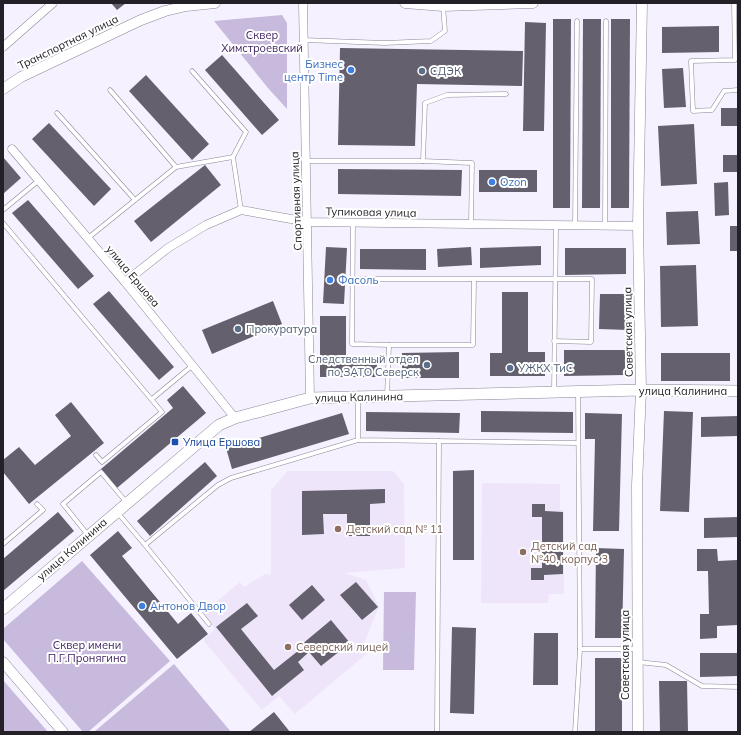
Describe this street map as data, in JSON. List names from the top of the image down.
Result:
{
  "streets": {
    "main road": ["улица Калинина"],
    "street": [
      "Транспортная улица",
      "Спортивная улица",
      "Тупиковая улица",
      "улица Ершова",
      "Советская улица"
    ]
  },
  "crossings": [
    ["Спортивная улица", "Тупиковая улица"],
    ["Спортивная улица", "улица Калинина"],
    ["Тупиковая улица", "Советская улица"],
    ["улица Ершова", "улица Калинина"],
    ["Советская улица", "улица Калинина"]
  ],
  "parks": ["Сквер Химстроевский", "Сквер имени П.Г.Пронягина"],
  "places": {
    "other": [
      "Бизнес центр Time",
      "СДЭК",
      "Ozon",
      "Фасоль",
      "Прокуратура",
      "Следственный отдел по ЗАТО Северск",
      "УЖКХ ТиС",
      "Детский сад № 11",
      "Детский сад №40, корпус 3",
      "Антонов Двор",
      "Северский лицей"
    ],
    "transit": ["Улица Ершова"]
  }
}
